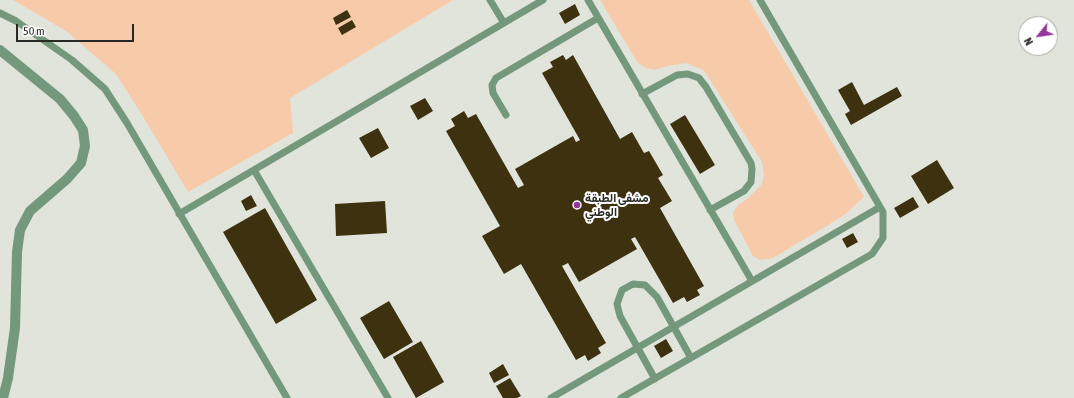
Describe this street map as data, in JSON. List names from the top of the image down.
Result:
{
  "places": ["مشفى الطبقة الوطني"],
  "scale_bar": "50 m",
  "north": "bottom left"
}
